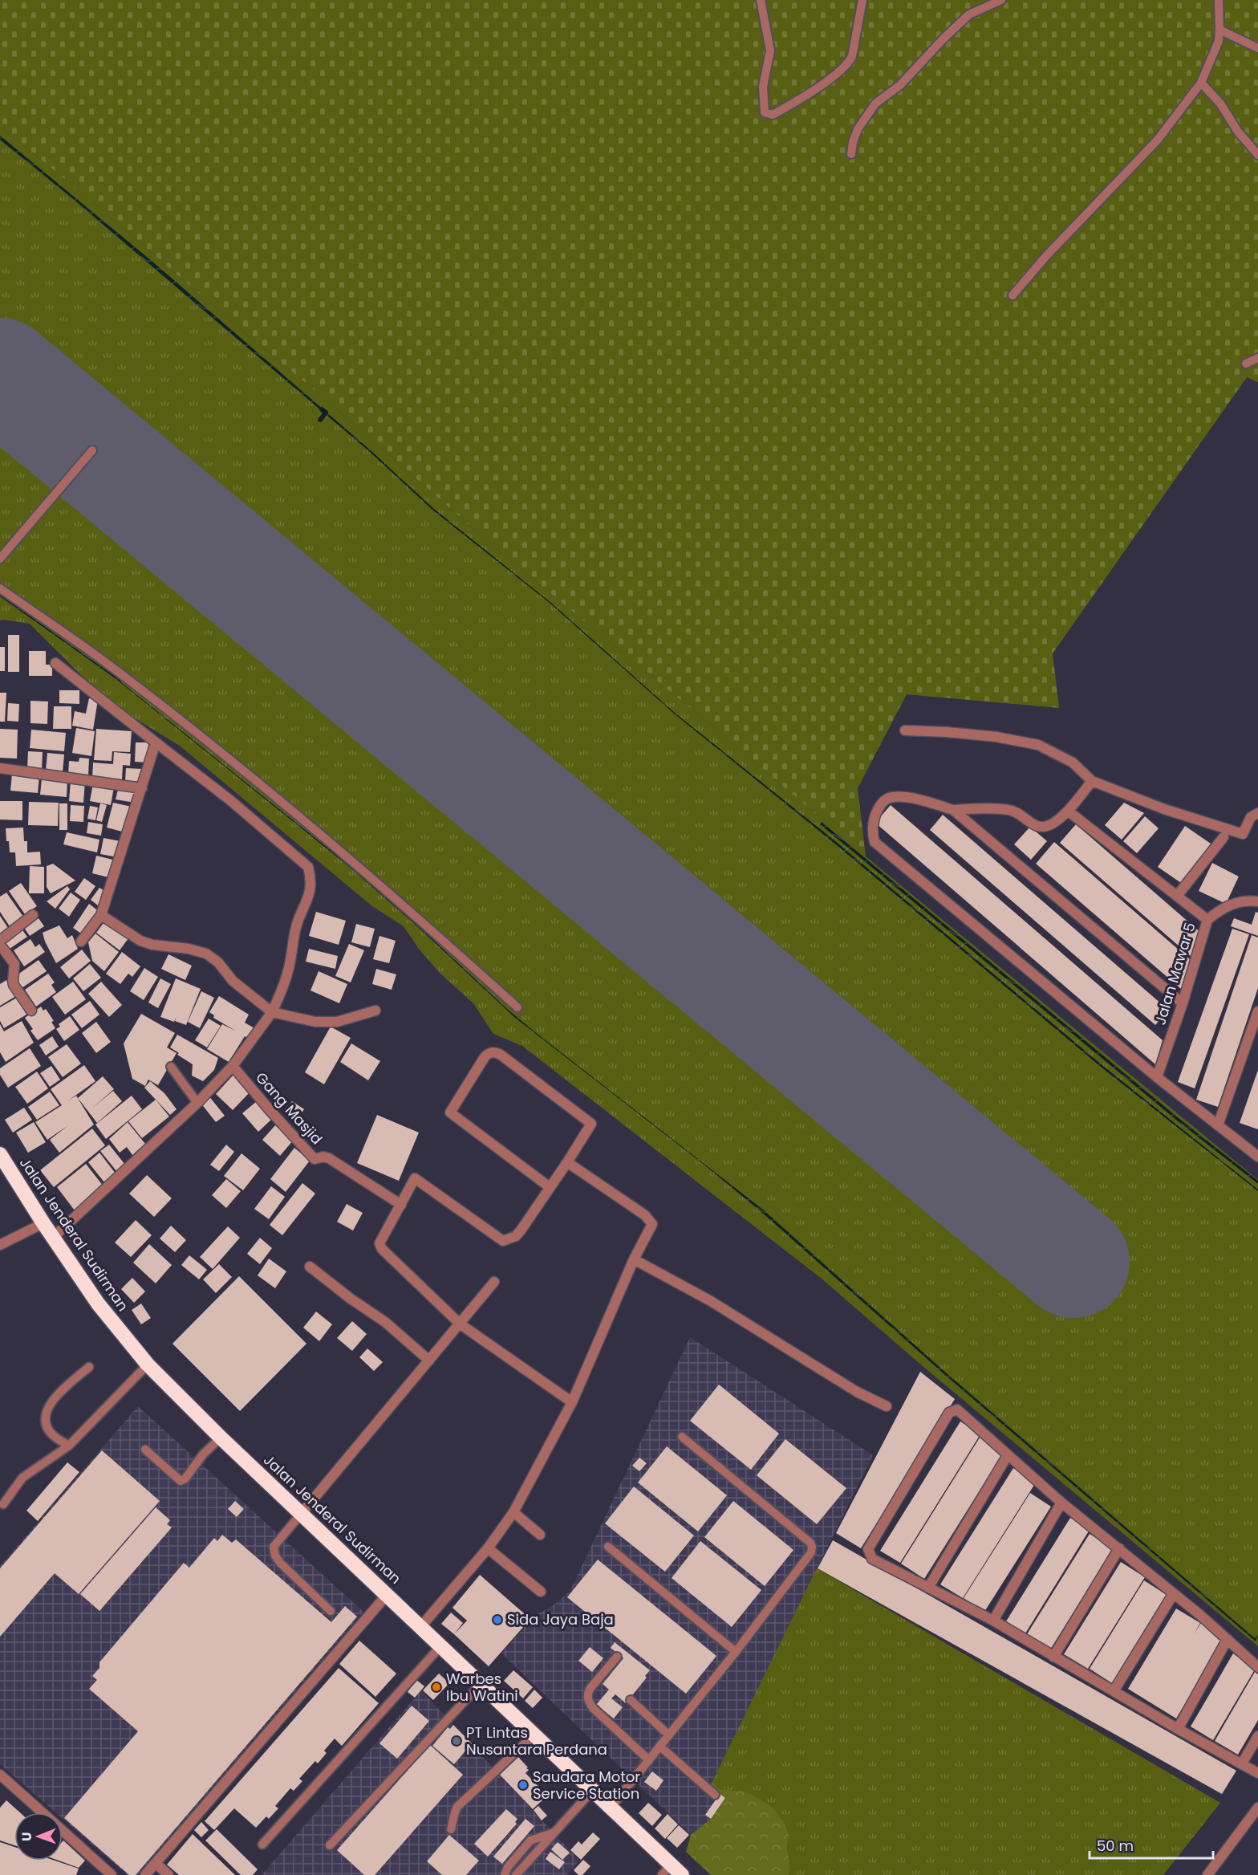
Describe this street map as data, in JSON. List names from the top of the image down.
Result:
{
  "streets": {
    "highway": ["Jalan Jenderal Sudirman"],
    "street": ["Jalan Mawar 5", "Gang Masjid"]
  },
  "places": [
    "Sida Jaya Baja",
    "Warbes Ibu Watini",
    "PT Lintas Nusantara Perdana",
    "Saudara Motor Service Station"
  ],
  "scale_bar": "50 m",
  "north": "left"
}
